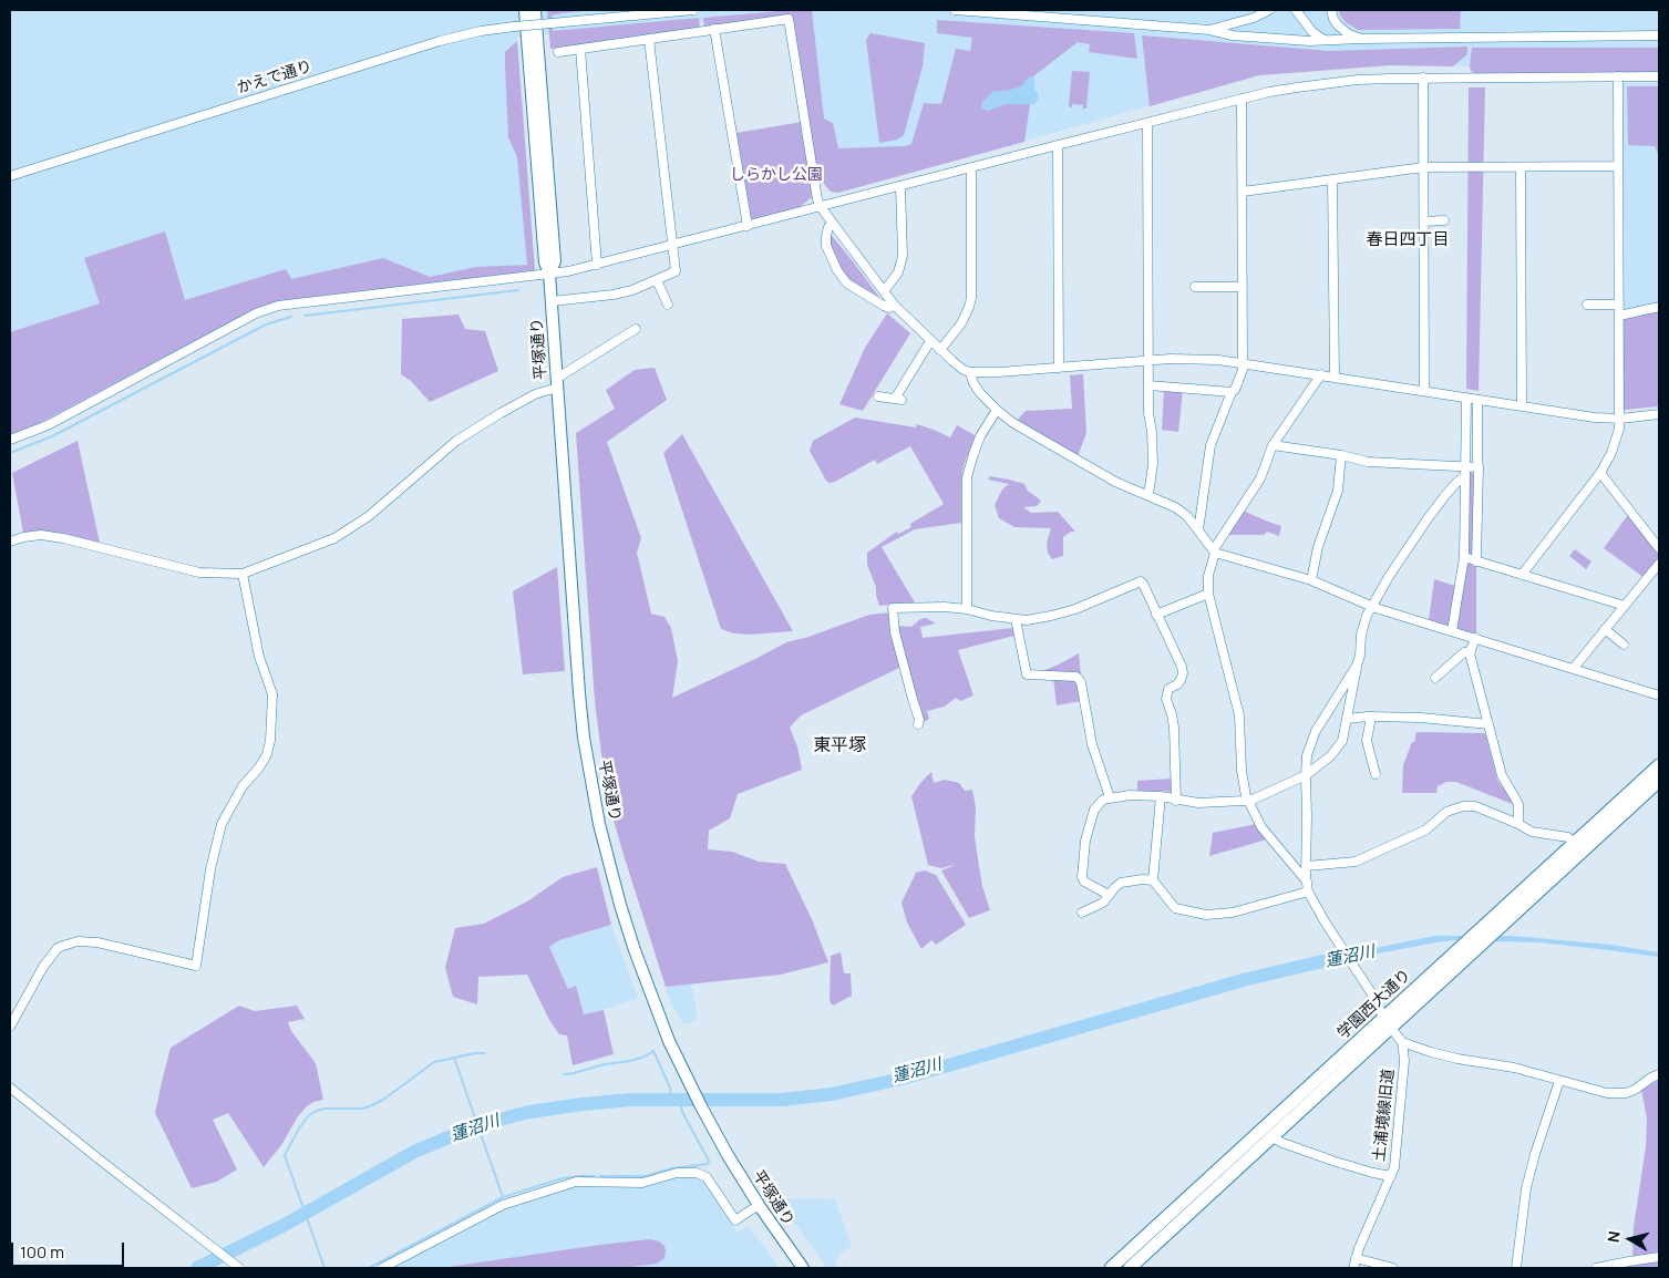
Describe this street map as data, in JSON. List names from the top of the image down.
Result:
{
  "streets": {
    "highway": ["学園西大通り"],
    "main road": ["平塚通り"],
    "street": ["かえで通り", "土浦境線旧道"]
  },
  "districts": ["春日四丁目", "東平塚"],
  "water": ["蓮沼川"],
  "parks": ["しらかし公園"],
  "scale_bar": "100 m",
  "north": "left"
}
